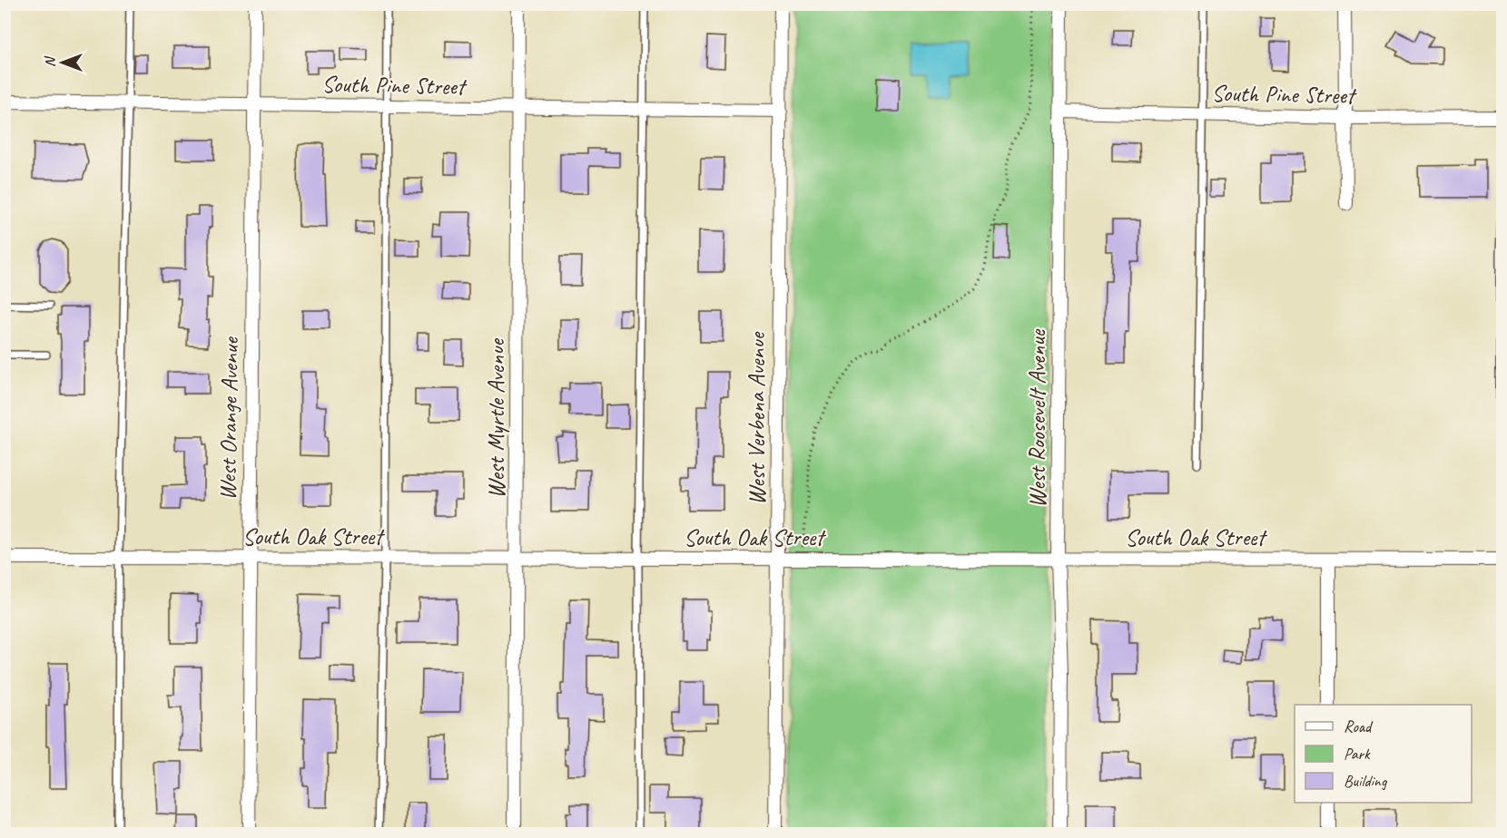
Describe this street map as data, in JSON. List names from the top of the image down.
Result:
{
  "streets": {
    "street": [
      "South Pine Street",
      "West Orange Avenue",
      "West Myrtle Avenue",
      "West Verbena Avenue",
      "West Roosevelt Avenue",
      "South Oak Street"
    ]
  },
  "crossings": [
    ["South Pine Street", "West Orange Avenue"],
    ["South Pine Street", "West Myrtle Avenue"],
    ["South Pine Street", "West Verbena Avenue"],
    ["South Pine Street", "West Roosevelt Avenue"],
    ["West Orange Avenue", "South Oak Street"],
    ["West Myrtle Avenue", "South Oak Street"],
    ["West Verbena Avenue", "South Oak Street"],
    ["West Roosevelt Avenue", "South Oak Street"]
  ],
  "legend": ["Road", "Park", "Building"],
  "north": "left"
}
